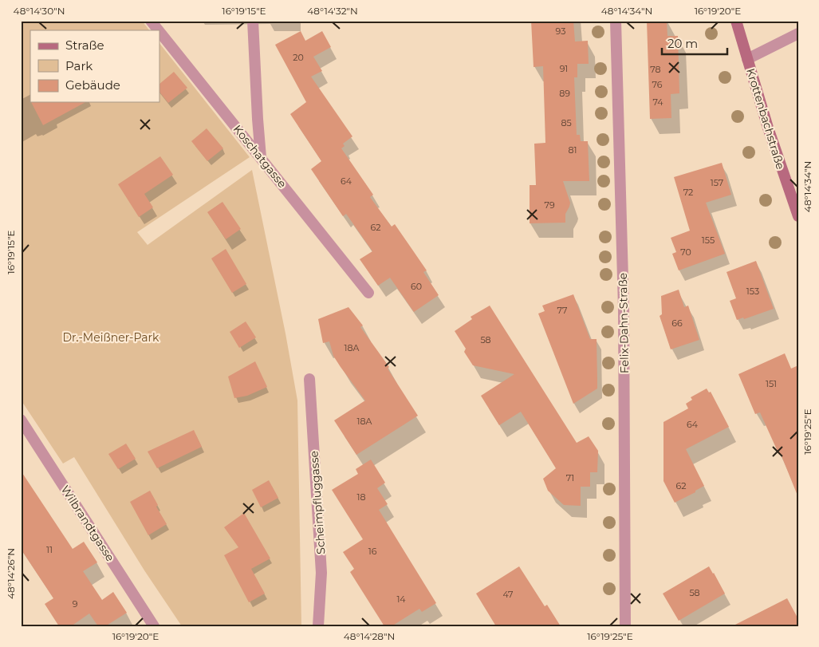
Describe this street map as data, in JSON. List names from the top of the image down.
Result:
{
  "streets": {
    "main road": ["Krottenbachstraße"],
    "street": [
      "Koschatgasse",
      "Felix-Dahn-Straße",
      "Scheimpfluggasse",
      "Wilbrandtgasse"
    ]
  },
  "parks": ["Dr.-Meißner-Park"],
  "house_numbers": [
    "93",
    "20",
    "91",
    "78",
    "76",
    "89",
    "74",
    "85",
    "81",
    "64",
    "157",
    "72",
    "79",
    "62",
    "155",
    "70",
    "60",
    "153",
    "77",
    "66",
    "58",
    "18A",
    "151",
    "18A",
    "64",
    "71",
    "62",
    "18",
    "11",
    "16",
    "58",
    "47",
    "14",
    "9"
  ],
  "legend": ["Straße", "Park", "Gebäude"],
  "scale_bar": "20 m",
  "coordinates": [
    "48°14'30\"N",
    "16°19'15\"E",
    "48°14'32\"N",
    "48°14'34\"N",
    "16°19'20\"E",
    "16°19'25\"E",
    "48°14'26\"N",
    "48°14'28\"N"
  ]
}
